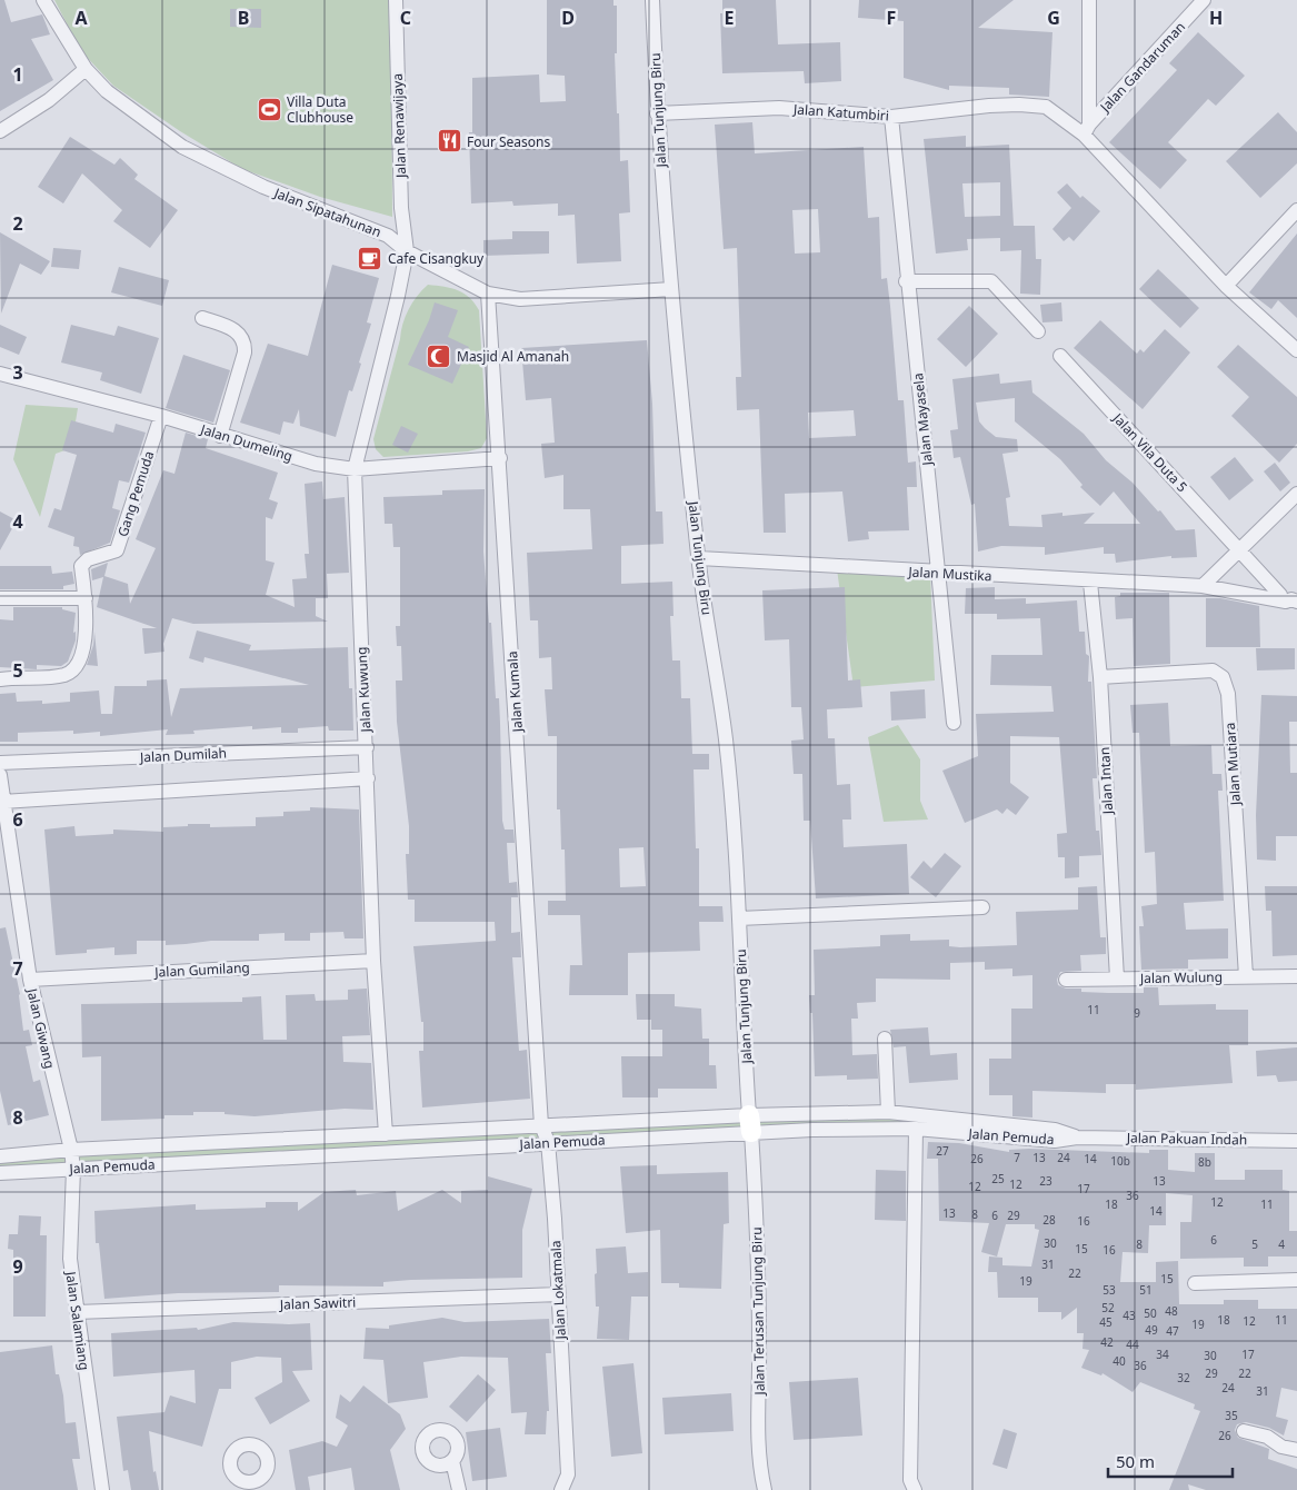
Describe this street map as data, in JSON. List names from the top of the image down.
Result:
{
  "streets": {
    "street": [
      "Jalan Gandaruman",
      "Jalan Tunjung Biru",
      "Jalan Katumbiri",
      "Jalan Renawijaya",
      "Jalan Sipatahunan",
      "Jalan Mayasela",
      "Jalan Dumeling",
      "Jalan Vila Duta 5",
      "Gang Pemuda",
      "Jalan Mustika",
      "Jalan Kuwung",
      "Jalan Kumala",
      "Jalan Dumilah",
      "Jalan Mutiara",
      "Jalan Intan",
      "Jalan Gumilang",
      "Jalan Wulung",
      "Jalan Giwang",
      "Jalan Pemuda",
      "Jalan Pakuan Indah",
      "Jalan Lokatmala",
      "Jalan Sawitri",
      "Jalan Terusan Tunjung Biru",
      "Jalan Salamiang"
    ]
  },
  "crossings": [
    ["Jalan Gandaruman", "Jalan Katumbiri"],
    ["Jalan Tunjung Biru", "Jalan Katumbiri"],
    ["Jalan Tunjung Biru", "Jalan Sipatahunan"],
    ["Jalan Tunjung Biru", "Jalan Mustika"],
    ["Jalan Tunjung Biru", "Jalan Pemuda"],
    ["Jalan Tunjung Biru", "Jalan Terusan Tunjung Biru"],
    ["Jalan Katumbiri", "Jalan Mayasela"],
    ["Jalan Renawijaya", "Jalan Sipatahunan"],
    ["Jalan Renawijaya", "Jalan Kuwung"],
    ["Jalan Sipatahunan", "Jalan Kuwung"],
    ["Jalan Sipatahunan", "Jalan Kumala"],
    ["Jalan Mayasela", "Jalan Mustika"],
    ["Jalan Dumeling", "Gang Pemuda"],
    ["Jalan Dumeling", "Jalan Kuwung"],
    ["Jalan Dumeling", "Jalan Kumala"],
    ["Jalan Vila Duta 5", "Jalan Mustika"],
    ["Jalan Kuwung", "Jalan Dumilah"],
    ["Jalan Kuwung", "Jalan Gumilang"],
    ["Jalan Kuwung", "Jalan Pemuda"],
    ["Jalan Kumala", "Jalan Lokatmala"],
    ["Jalan Mutiara", "Jalan Intan"],
    ["Jalan Mutiara", "Jalan Wulung"],
    ["Jalan Intan", "Jalan Wulung"],
    ["Jalan Gumilang", "Jalan Giwang"],
    ["Jalan Giwang", "Jalan Pemuda"],
    ["Jalan Giwang", "Jalan Salamiang"],
    ["Jalan Pemuda", "Jalan Pakuan Indah"],
    ["Jalan Pemuda", "Jalan Lokatmala"],
    ["Jalan Pemuda", "Jalan Terusan Tunjung Biru"],
    ["Jalan Pemuda", "Jalan Salamiang"],
    ["Jalan Lokatmala", "Jalan Sawitri"],
    ["Jalan Sawitri", "Jalan Salamiang"]
  ],
  "places": {
    "sports": ["Villa Duta Clubhouse"],
    "restaurant": ["Four Seasons"],
    "cafe": ["Cafe Cisangkuy"],
    "mosque": ["Masjid Al Amanah"]
  },
  "house_numbers": [
    "11",
    "9",
    "27",
    "7",
    "13",
    "24",
    "26",
    "14",
    "10b",
    "8b",
    "25",
    "23",
    "13",
    "12",
    "12",
    "17",
    "36",
    "12",
    "18",
    "11",
    "14",
    "13",
    "8",
    "6",
    "29",
    "28",
    "16",
    "6",
    "30",
    "8",
    "5",
    "4",
    "15",
    "16",
    "31",
    "22",
    "15",
    "19",
    "53",
    "51",
    "52",
    "48",
    "50",
    "43",
    "18",
    "11",
    "12",
    "45",
    "19",
    "49",
    "47",
    "42",
    "44",
    "34",
    "17",
    "30",
    "40",
    "36",
    "29",
    "22",
    "32",
    "24",
    "31",
    "35",
    "26"
  ],
  "scale_bar": "50 m",
  "grid": {
    "columns": [
      "A",
      "B",
      "C",
      "D",
      "E",
      "F",
      "G",
      "H"
    ],
    "rows": [
      "1",
      "2",
      "3",
      "4",
      "5",
      "6",
      "7",
      "8",
      "9"
    ]
  }
}
